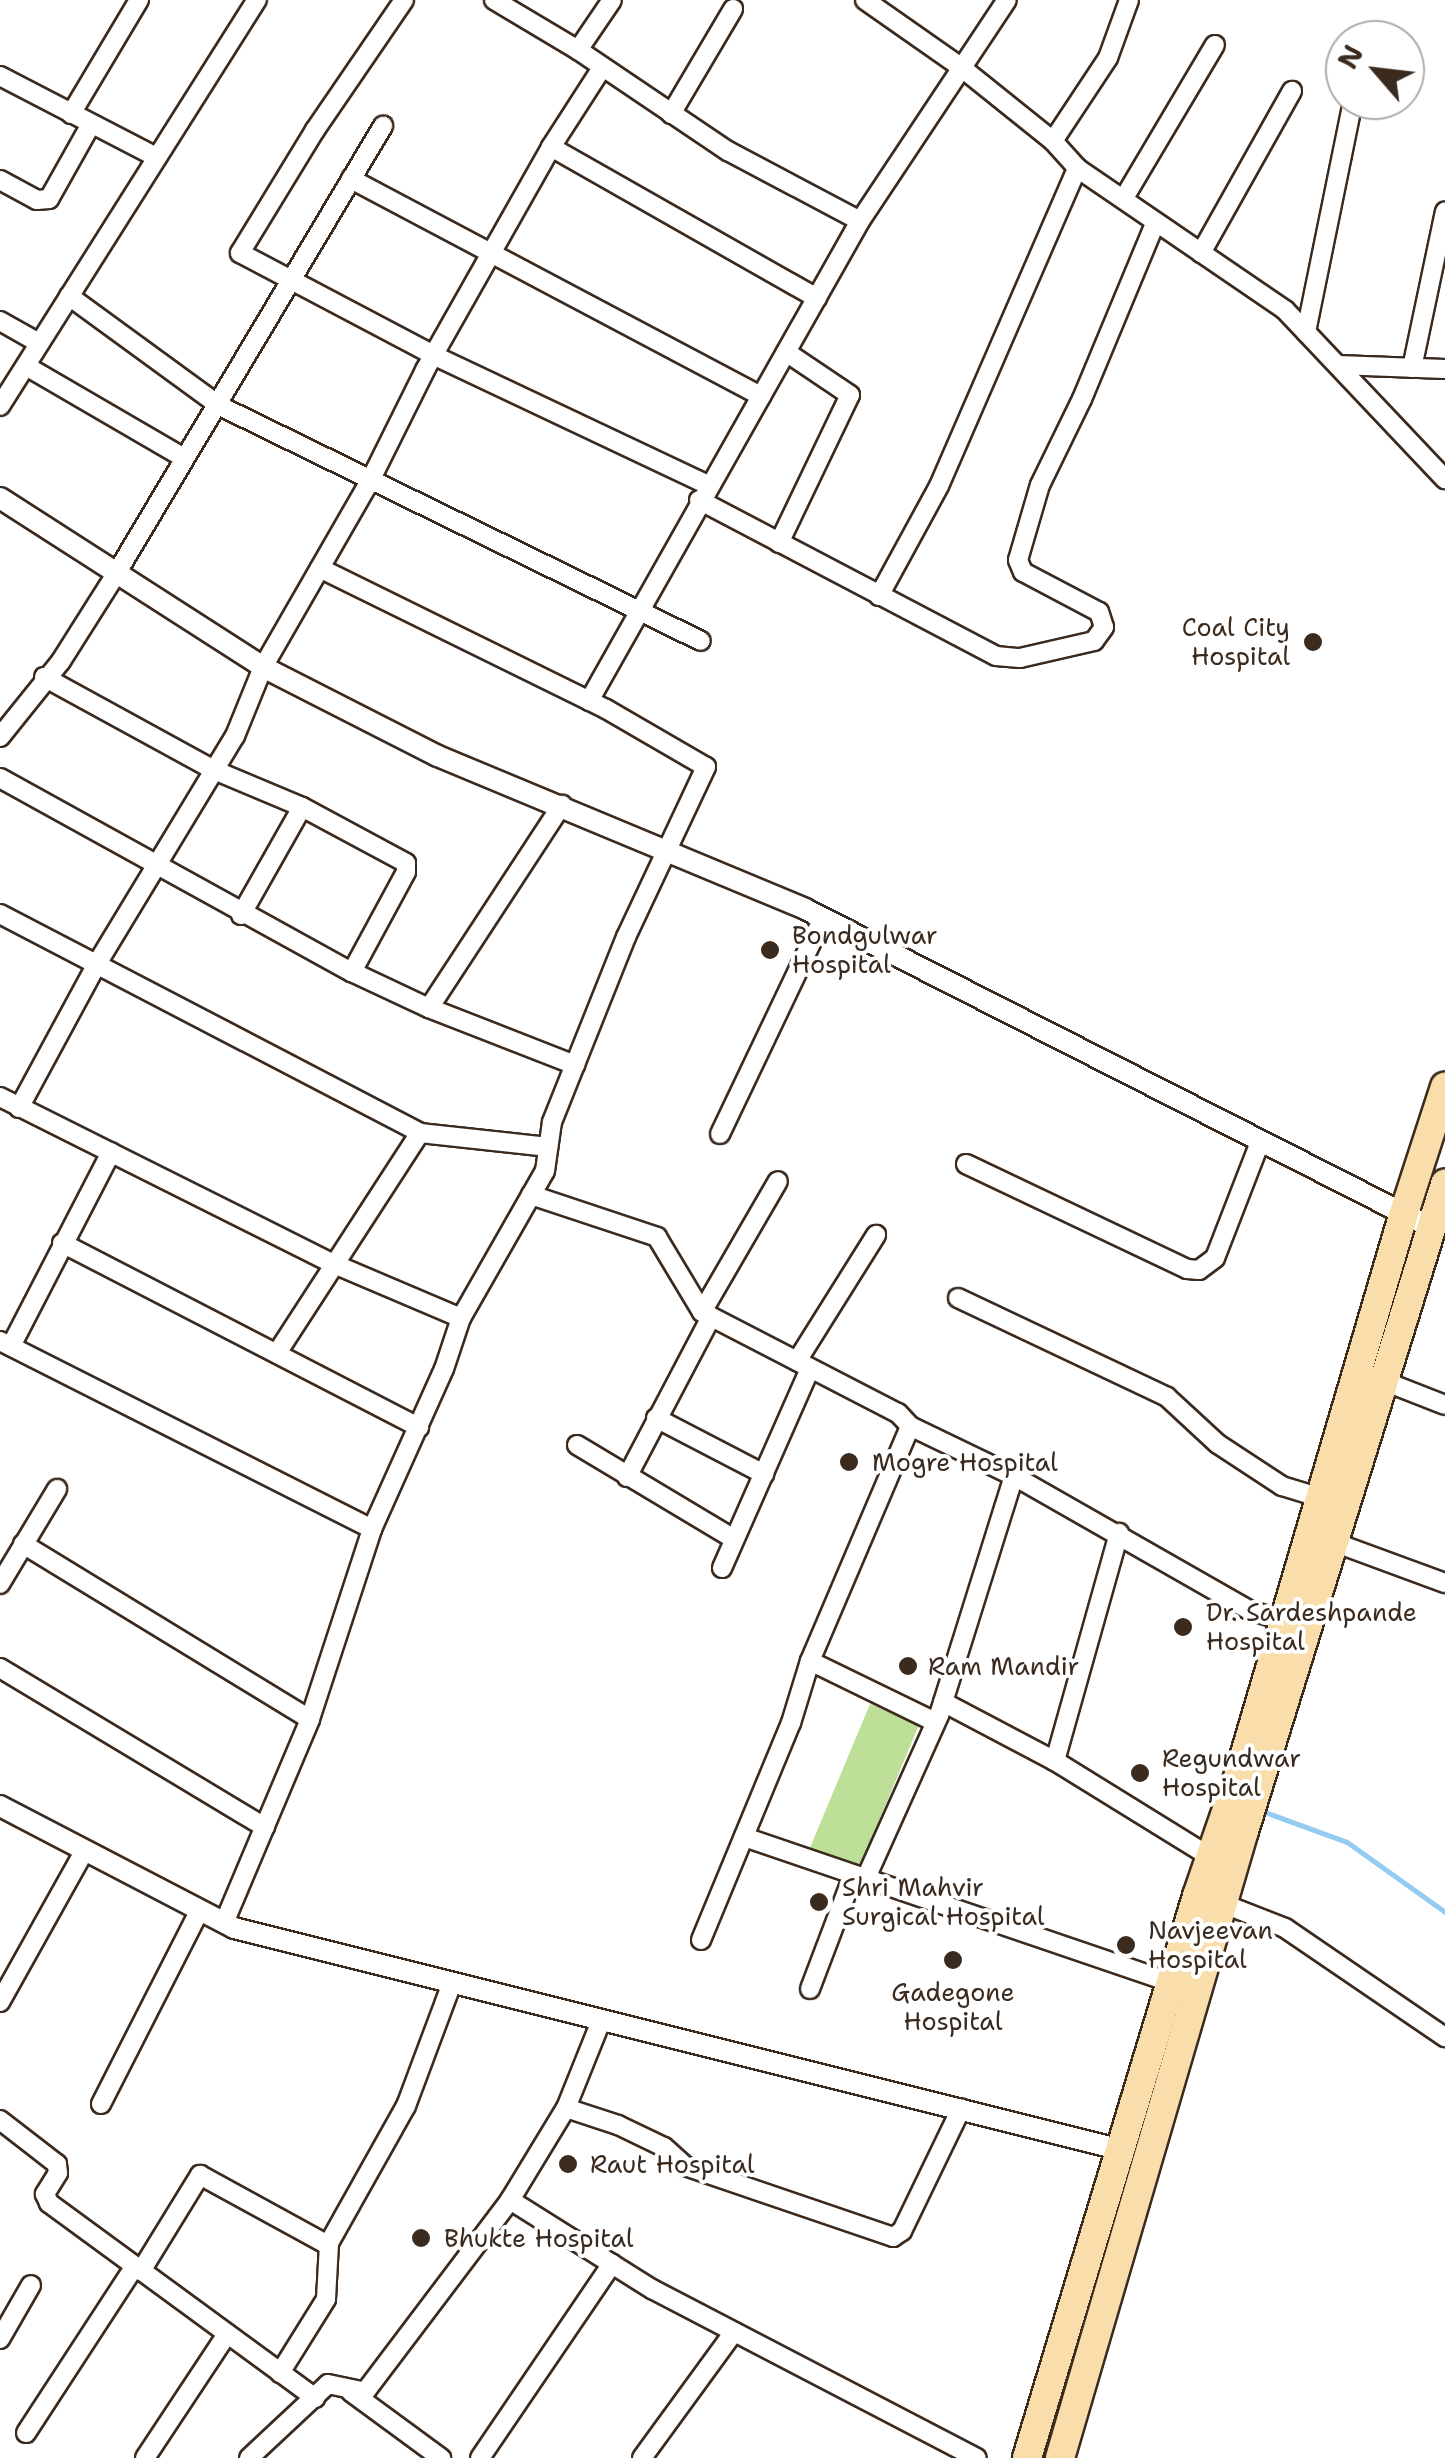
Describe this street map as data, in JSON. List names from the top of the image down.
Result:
{
  "places": [
    "Coal City Hospital",
    "Bondgulwar Hospital",
    "Mogre Hospital",
    "Dr. Sardeshpande Hospital",
    "Ram Mandir",
    "Regundwar Hospital",
    "Shri Mahvir Surgical Hospital",
    "Navjeevan Hospital",
    "Gadegone Hospital",
    "Raut Hospital",
    "Bhukte Hospital"
  ],
  "north": "top left"
}
